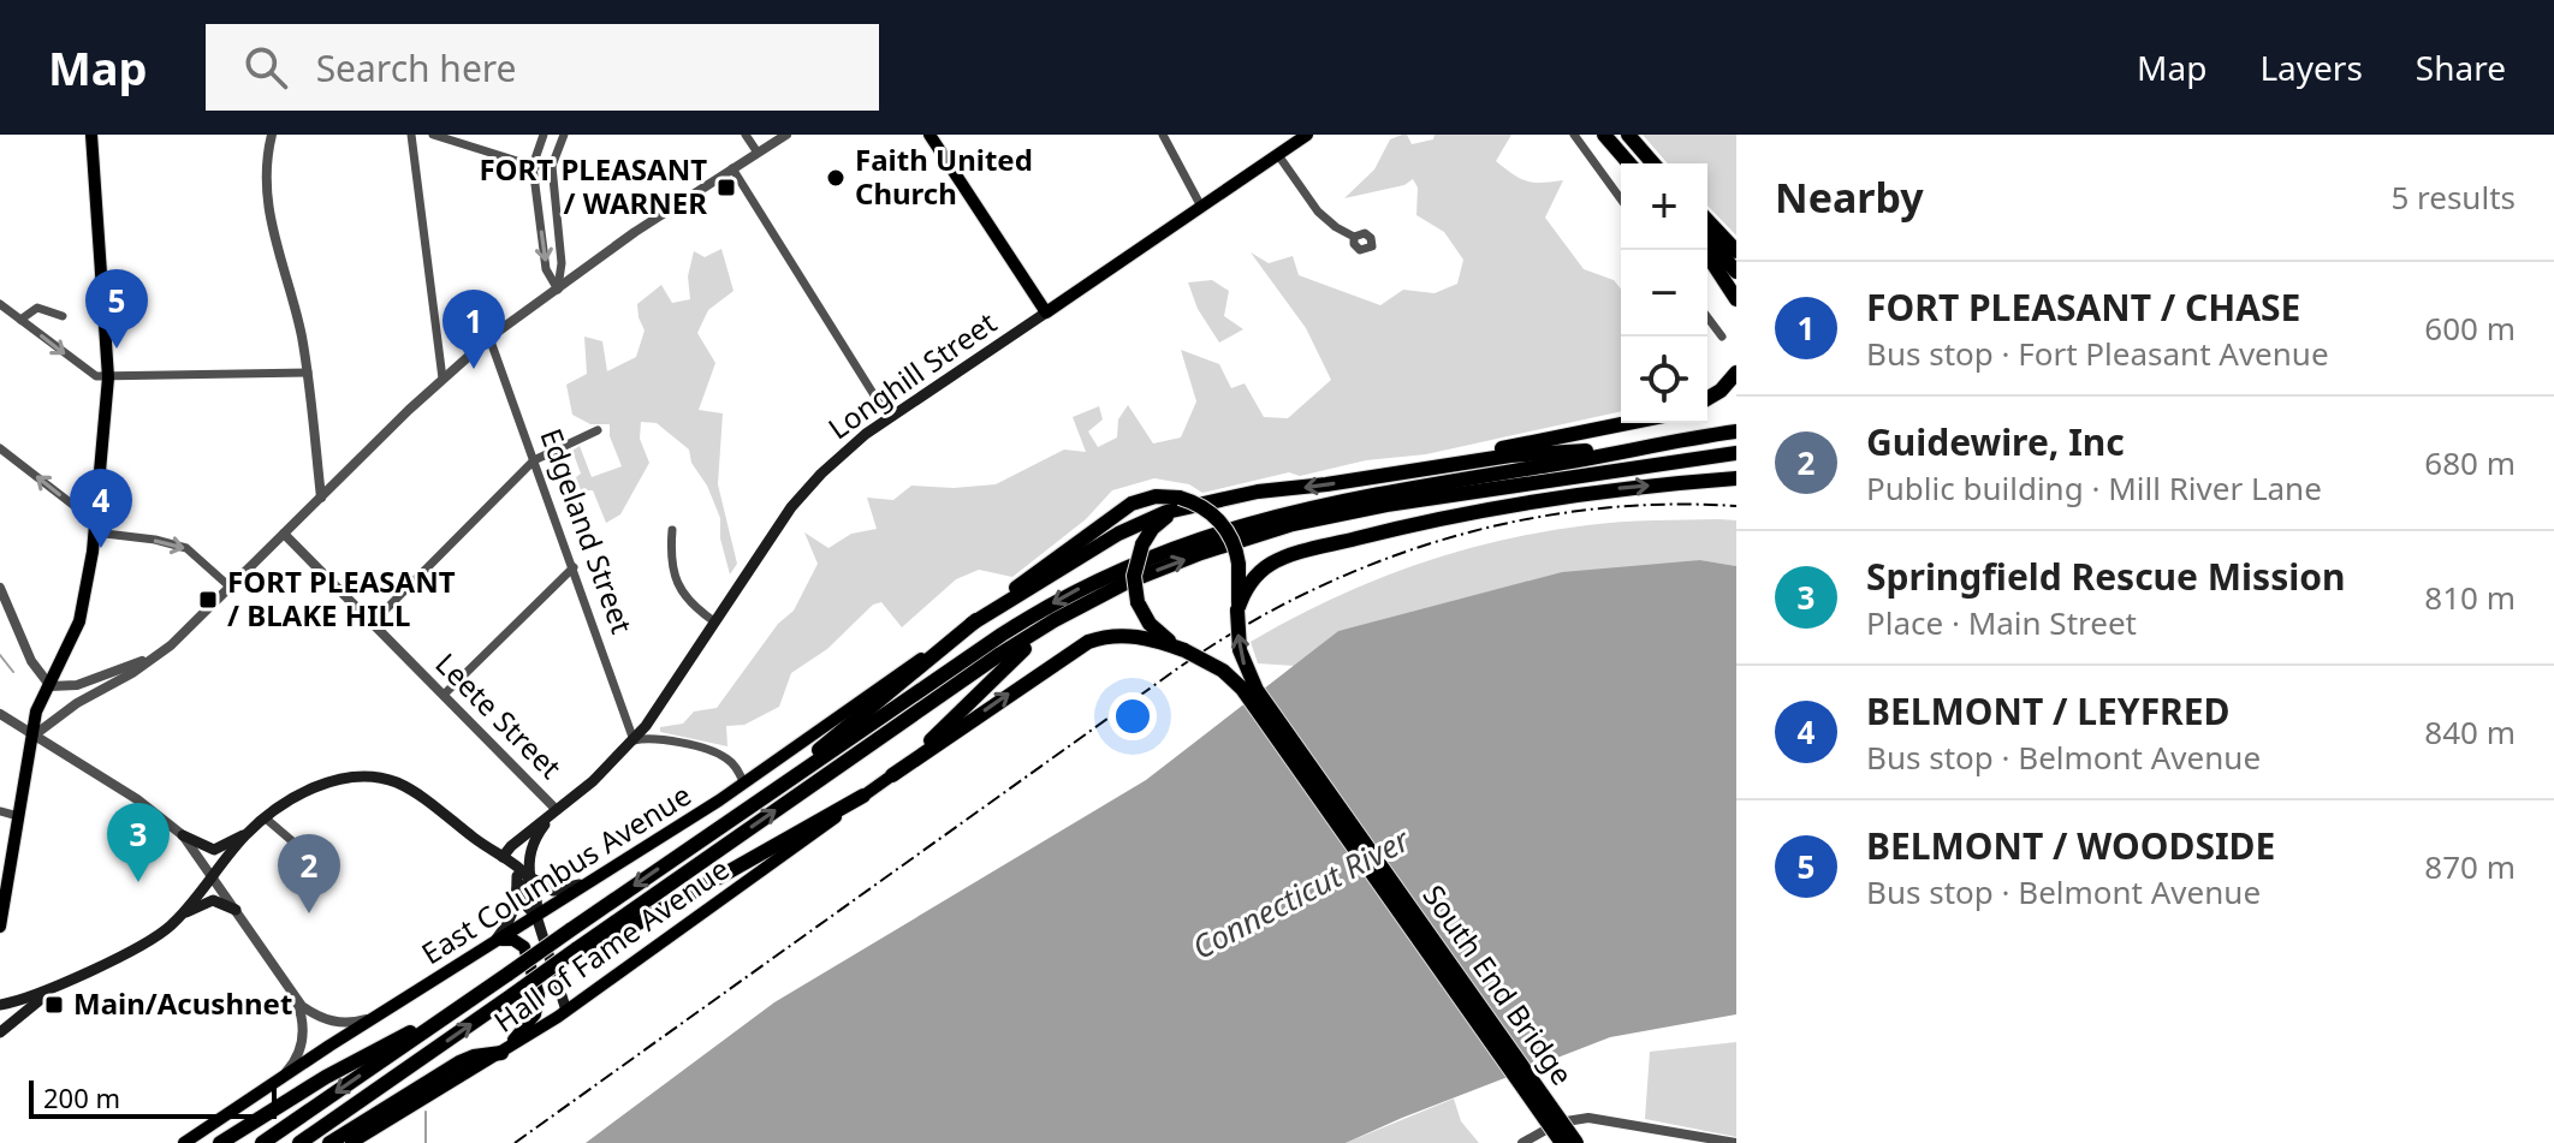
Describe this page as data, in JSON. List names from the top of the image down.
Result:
{
  "streets": {
    "highway": ["South End Bridge"],
    "main road": ["Longhill Street", "East Columbus Avenue", "Hall of Fame Avenue"],
    "street": ["Edgeland Street", "Leete Street"]
  },
  "crossings": [
    ["Longhill Street", "Edgeland Street"],
    ["Longhill Street", "Leete Street"],
    ["Longhill Street", "East Columbus Avenue"]
  ],
  "water": ["Connecticut River"],
  "places": {
    "other": ["Faith United Church"],
    "transit": ["FORT PLEASANT / WARNER", "FORT PLEASANT / BLAKE HILL", "Main/Acushnet"]
  },
  "scale_bar": "200 m",
  "page": {
    "header": "Map",
    "search": "Search here",
    "nav": ["Map", "Layers", "Share"],
    "heading": ["Nearby", "5 results"],
    "map_buttons": ["+", "−"],
    "list": [
      {
        "mark": "1",
        "name": "FORT PLEASANT / CHASE",
        "note": "Bus stop · Fort Pleasant Avenue",
        "value": "600 m"
      },
      {
        "mark": "2",
        "name": "Guidewire, Inc",
        "note": "Public building · Mill River Lane",
        "value": "680 m"
      },
      {
        "mark": "3",
        "name": "Springfield Rescue Mission",
        "note": "Place · Main Street",
        "value": "810 m"
      },
      {
        "mark": "4",
        "name": "BELMONT / LEYFRED",
        "note": "Bus stop · Belmont Avenue",
        "value": "840 m"
      },
      {
        "mark": "5",
        "name": "BELMONT / WOODSIDE",
        "note": "Bus stop · Belmont Avenue",
        "value": "870 m"
      }
    ],
    "pins": [
      "5",
      "1",
      "4",
      "3",
      "2"
    ],
    "scale": "200 m"
  }
}
